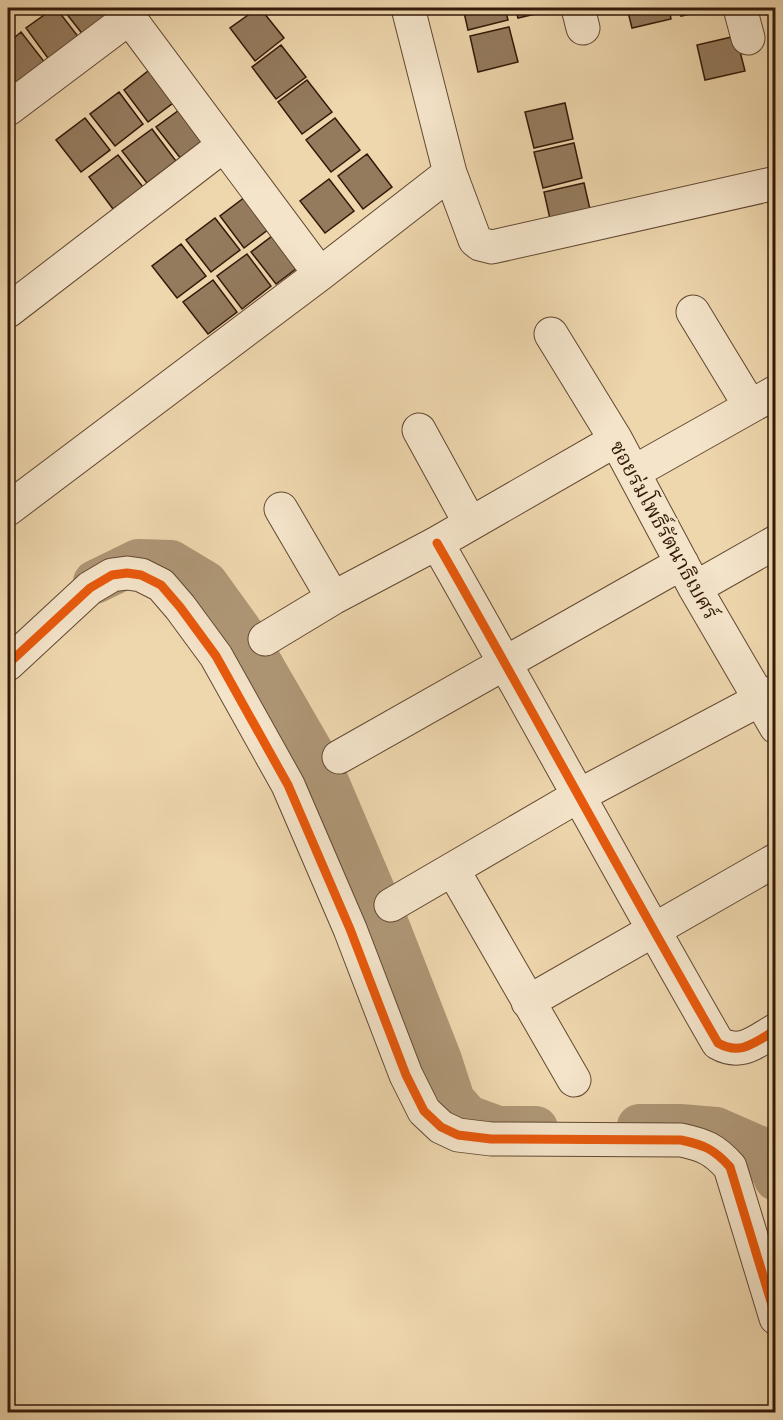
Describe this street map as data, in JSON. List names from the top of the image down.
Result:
{
  "streets": {
    "street": ["ซอยร่มโพธิ์รัตนาธิเบศร์"]
  }
}
